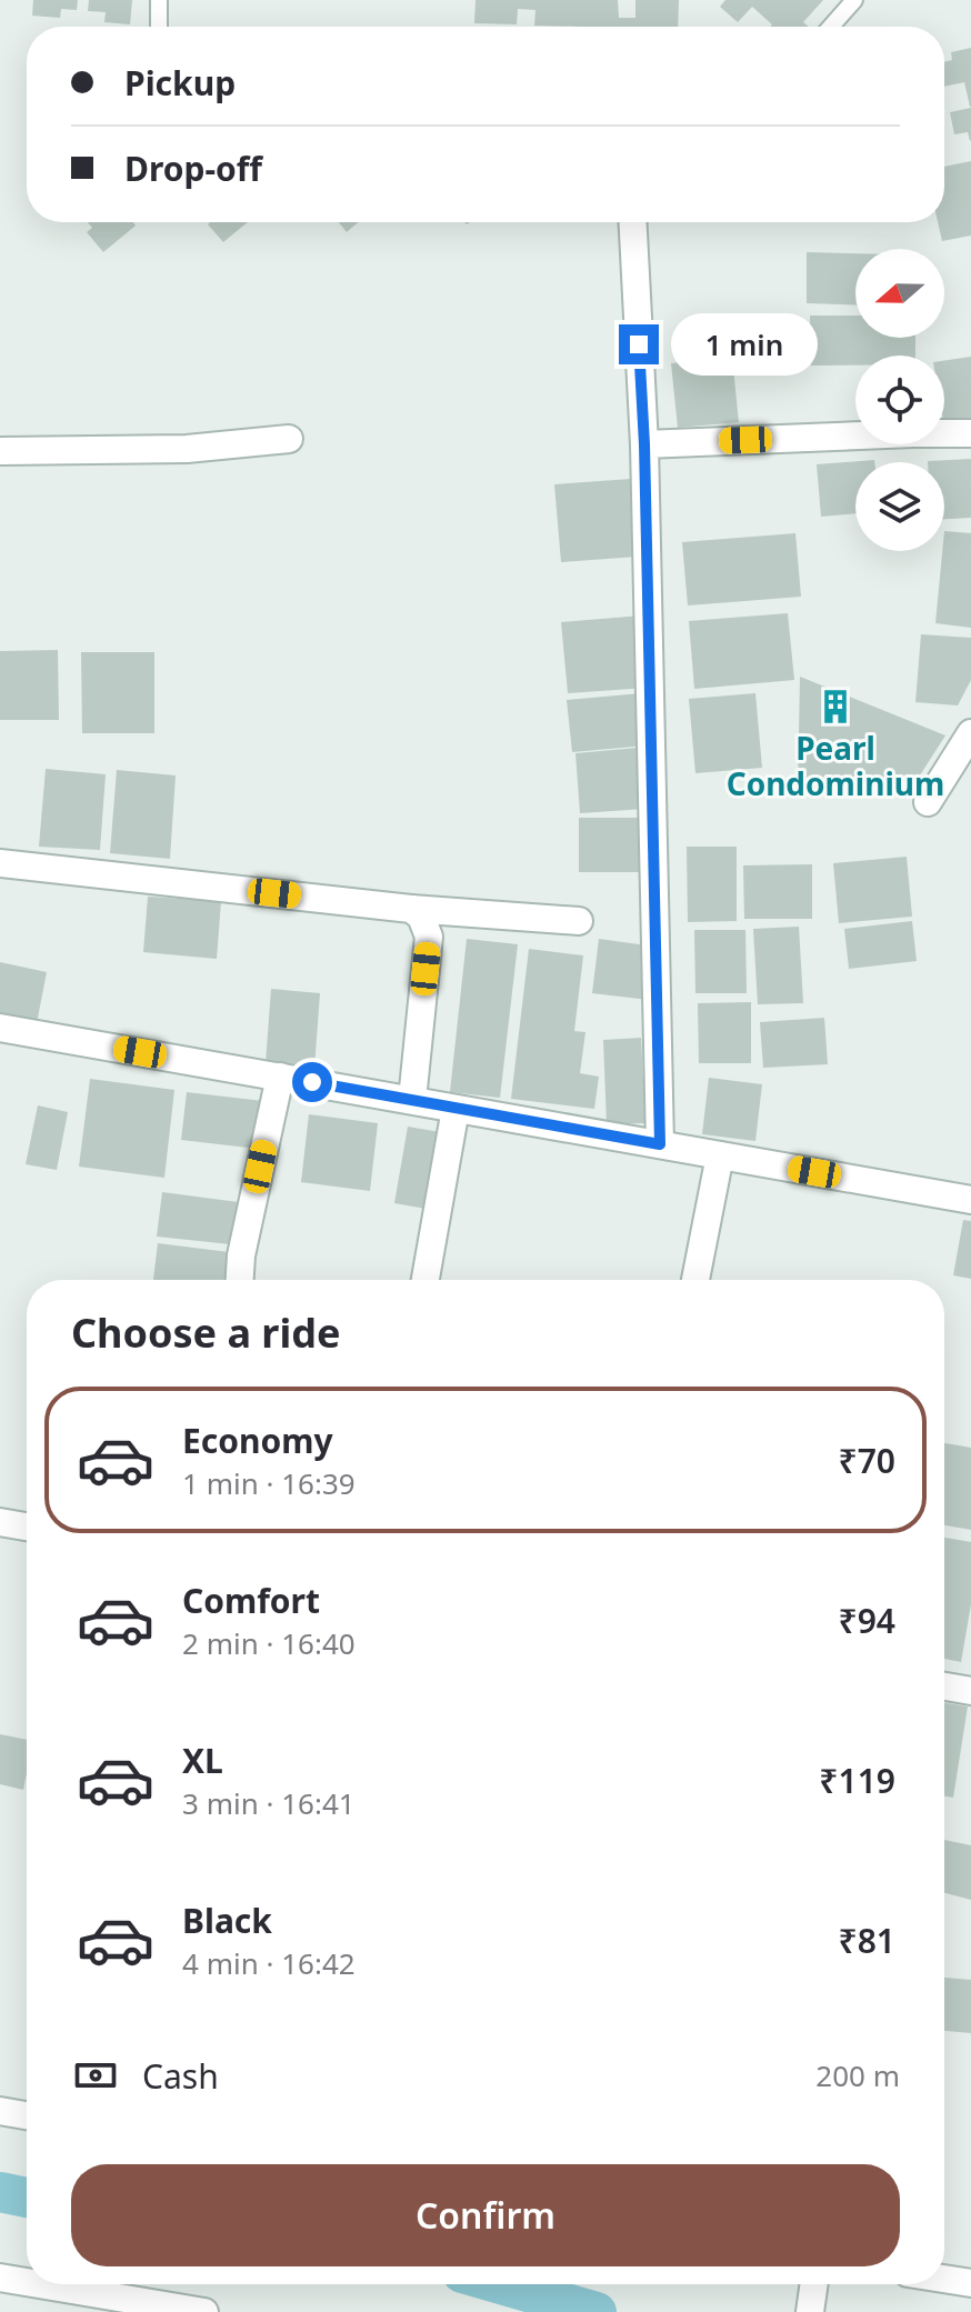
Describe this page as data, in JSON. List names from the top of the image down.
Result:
{
  "places": {
    "building": ["Pearl Condominium"]
  },
  "north": "left",
  "page": {
    "banner": ["Pickup", "Drop-off"],
    "bubble": "1 min",
    "heading": "Choose a ride",
    "list": [
      {
        "name": "Economy",
        "note": "1 min · 16:39",
        "value": "₹70"
      },
      {
        "name": "Comfort",
        "note": "2 min · 16:40",
        "value": "₹94"
      },
      {
        "name": "XL",
        "note": "3 min · 16:41",
        "value": "₹119"
      },
      {
        "name": "Black",
        "note": "4 min · 16:42",
        "value": "₹81"
      }
    ],
    "pay": ["Cash", "200 m"],
    "buttons": "Confirm"
  }
}
